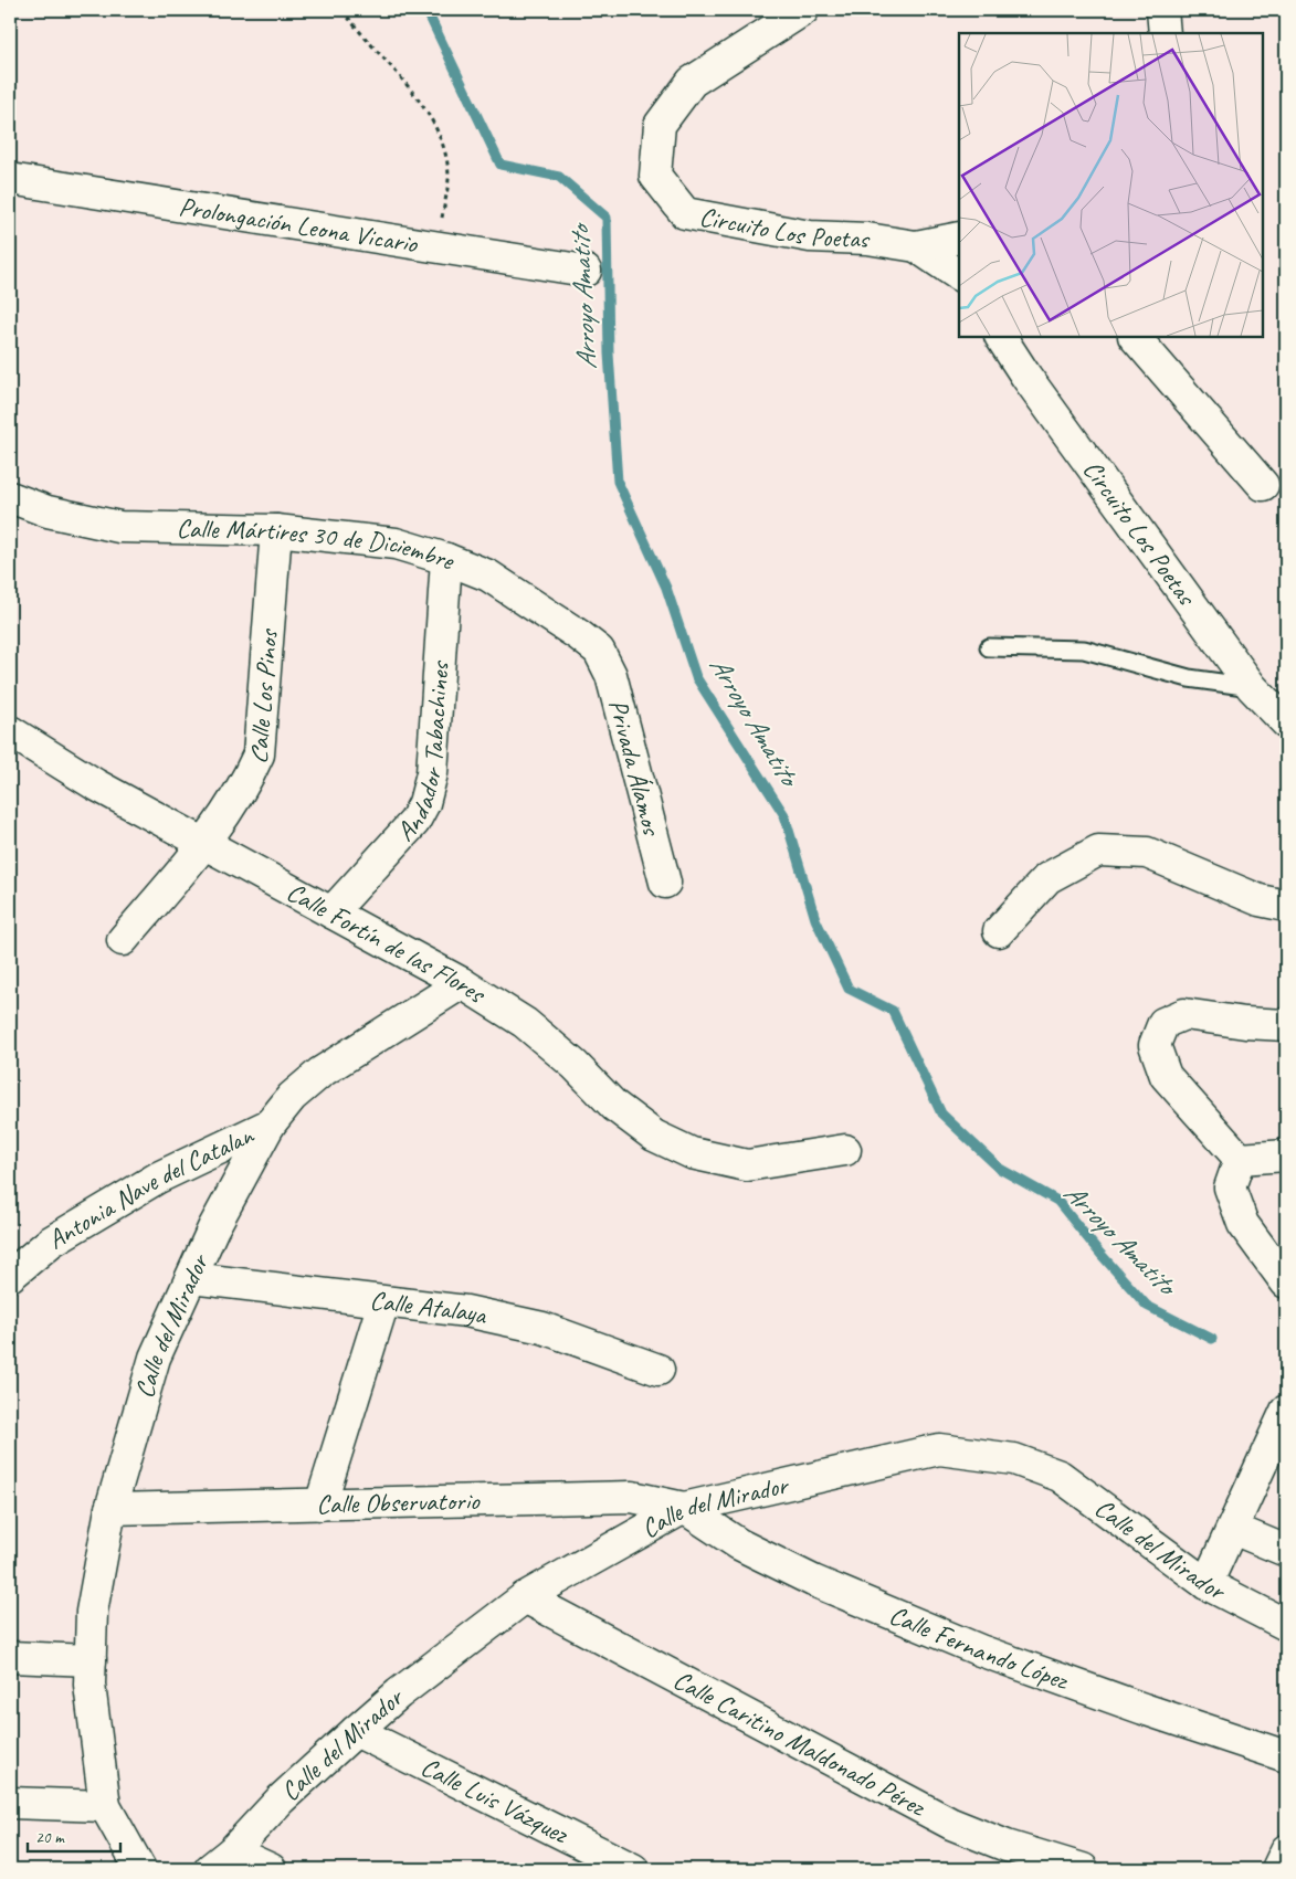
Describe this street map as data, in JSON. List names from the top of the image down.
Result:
{
  "streets": {
    "street": [
      "Prolongación Leona Vicario",
      "Circuito Los Poetas",
      "Calle Mártires 30 de Diciembre",
      "Calle Los Pinos",
      "Andador Tabachines",
      "Privada Álamos",
      "Calle Fortín de las Flores",
      "Antonia Nave del Catalan",
      "Calle Atalaya",
      "Calle del Mirador",
      "Calle Observatorio",
      "Calle Fernando López",
      "Calle Caritino Maldonado Pérez",
      "Calle Luis Vázquez"
    ]
  },
  "crossings": [
    ["Calle Mártires 30 de Diciembre", "Calle Los Pinos"],
    ["Calle Mártires 30 de Diciembre", "Andador Tabachines"],
    ["Calle Mártires 30 de Diciembre", "Privada Álamos"],
    ["Calle Los Pinos", "Calle Fortín de las Flores"],
    ["Andador Tabachines", "Calle Fortín de las Flores"],
    ["Calle Fortín de las Flores", "Calle del Mirador"],
    ["Antonia Nave del Catalan", "Calle del Mirador"],
    ["Calle Atalaya", "Calle del Mirador"],
    ["Calle del Mirador", "Calle Observatorio"],
    ["Calle del Mirador", "Calle Fernando López"],
    ["Calle del Mirador", "Calle Caritino Maldonado Pérez"],
    ["Calle del Mirador", "Calle Luis Vázquez"],
    ["Calle Observatorio", "Calle Fernando López"]
  ],
  "water": ["Arroyo Amatito"],
  "scale_bar": "20 m"
}
